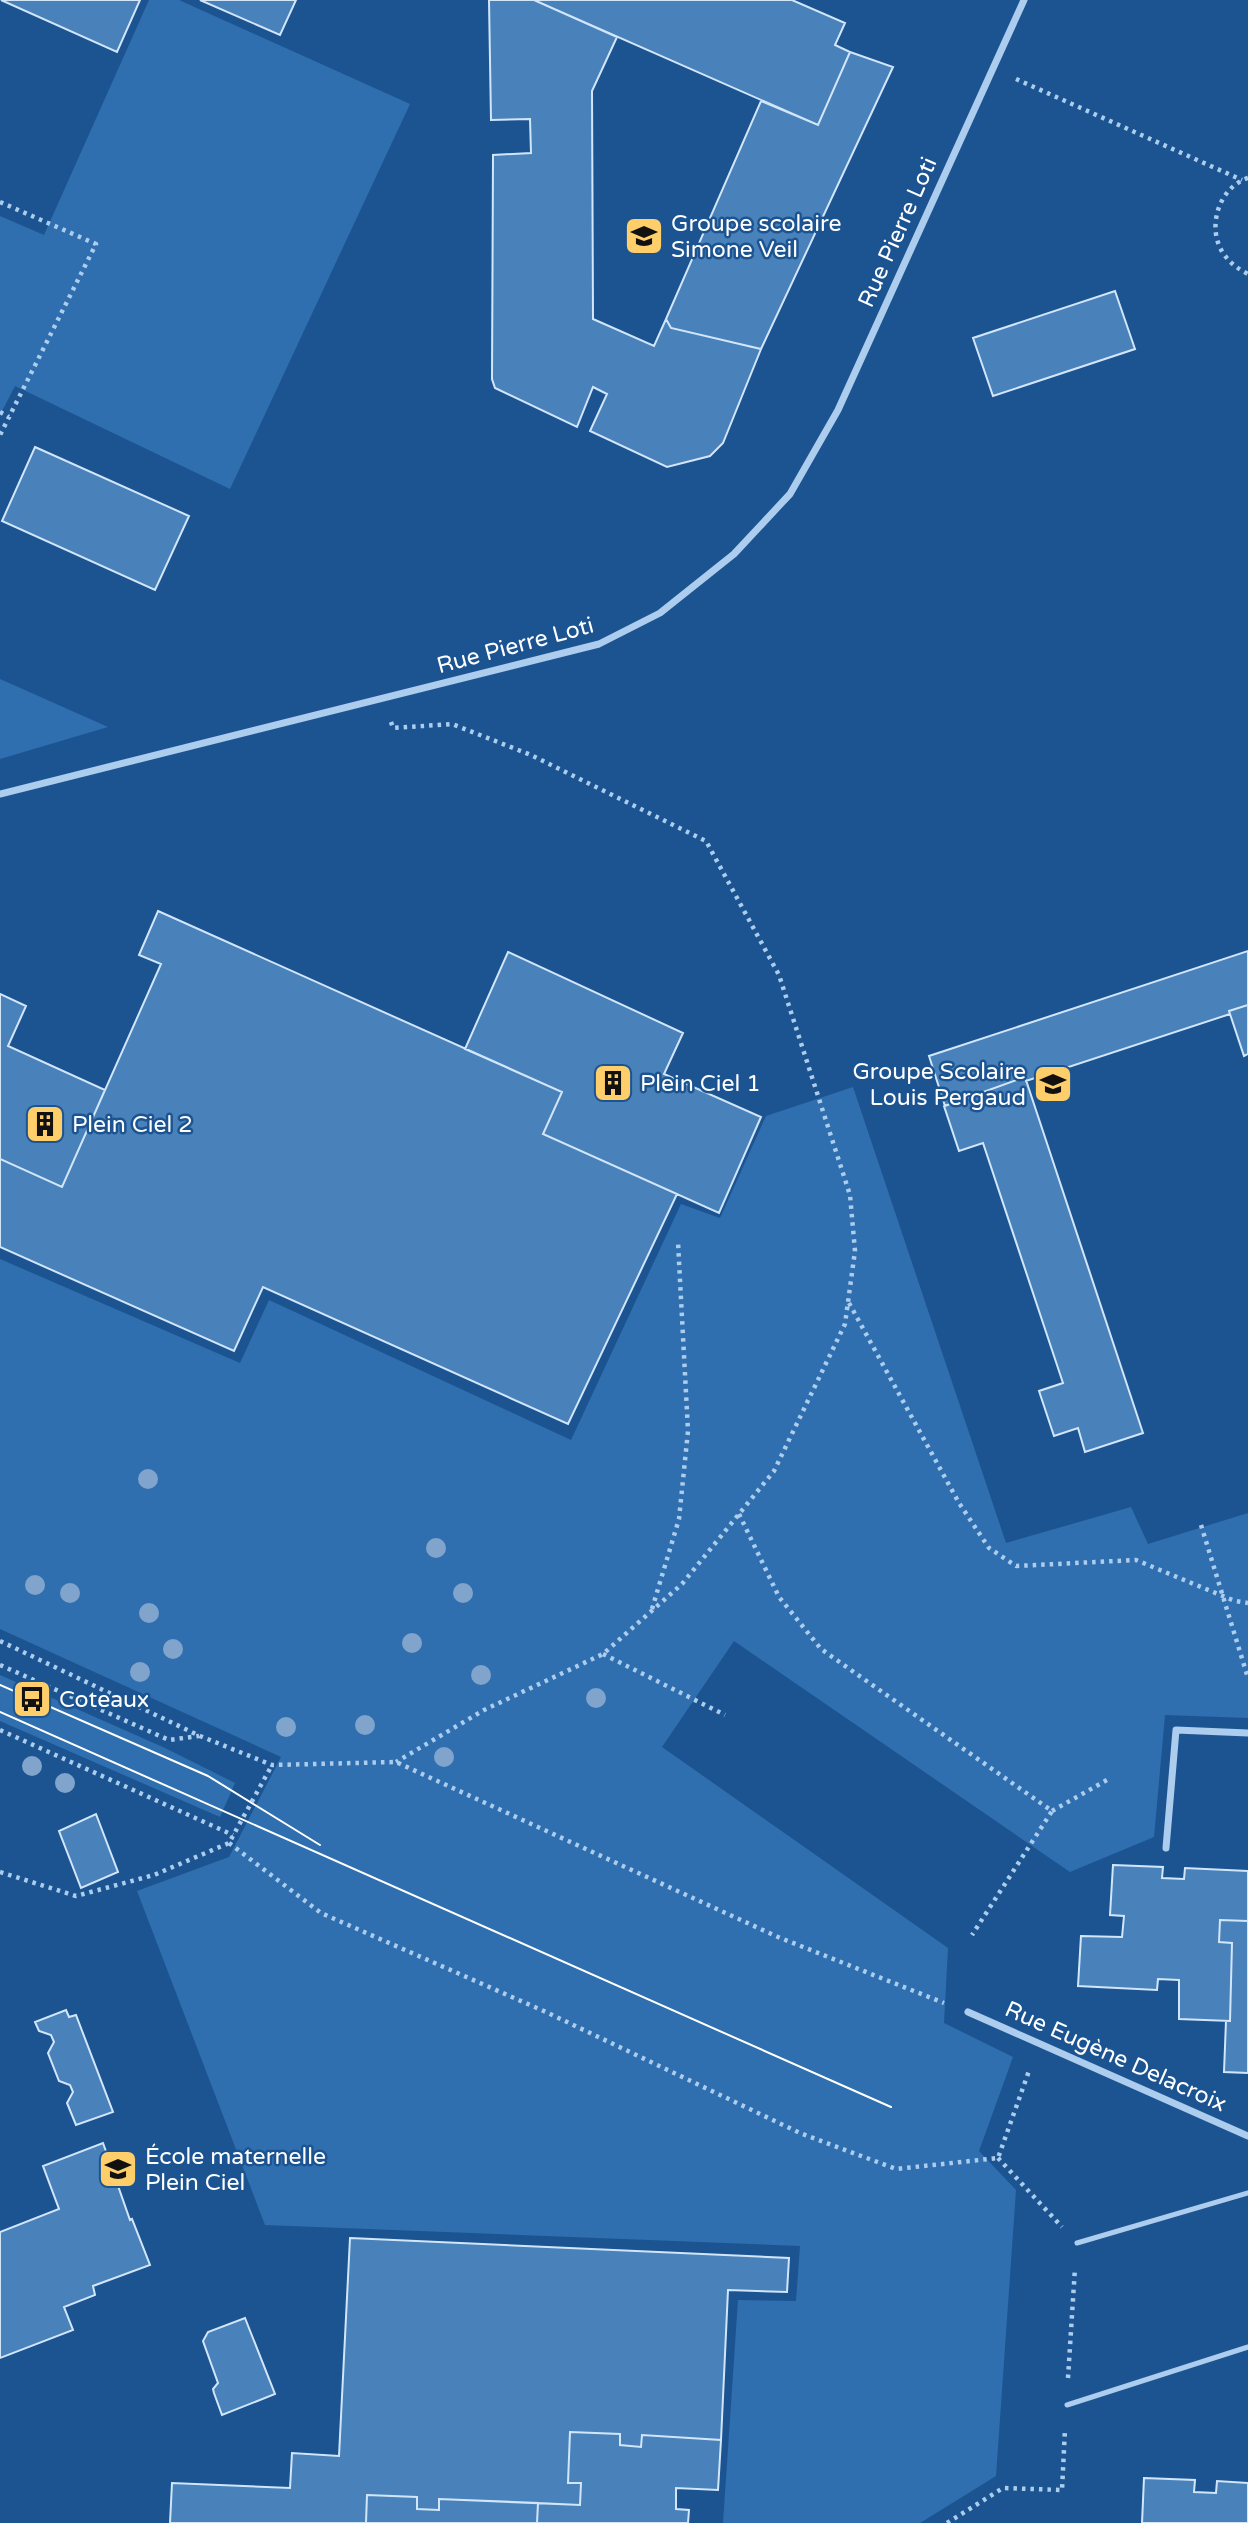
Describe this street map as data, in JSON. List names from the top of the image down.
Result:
{
  "streets": {
    "street": ["Rue Pierre Loti", "Rue Eugène Delacroix"]
  },
  "places": {
    "school or university": ["Groupe scolaire Simone Veil", "Groupe Scolaire Louis Pergaud", "École maternelle Plein Ciel"],
    "building": ["Plein Ciel 1", "Plein Ciel 2"],
    "bus stop": ["Coteaux"]
  }
}
